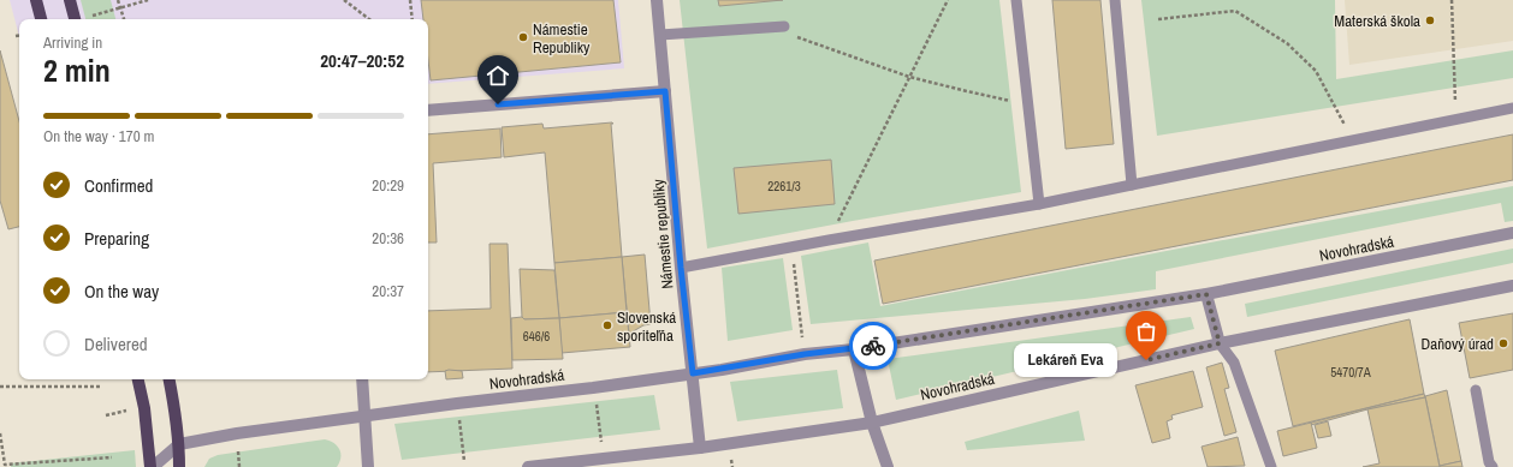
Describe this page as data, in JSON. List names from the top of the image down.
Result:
{
  "streets": {
    "street": ["Námestie republiky", "Novohradská"]
  },
  "crossings": [
    ["Námestie republiky", "Novohradská"]
  ],
  "places": [
    "Materská škola",
    "Námestie Republiky",
    "Slovenská sporiteľňa",
    "Daňový úrad",
    "Lekáreň Eva"
  ],
  "house_numbers": ["2261/3", "646/6", "5470/7A"],
  "page": {
    "heading": ["2 min", "Arriving in", "20:47–20:52"],
    "bar": "On the way · 170 m",
    "list": [
      ["Confirmed", "20:29"],
      ["Preparing", "20:36"],
      ["On the way", "20:37"],
      "Delivered"
    ],
    "bubble": "Lekáreň Eva"
  }
}
